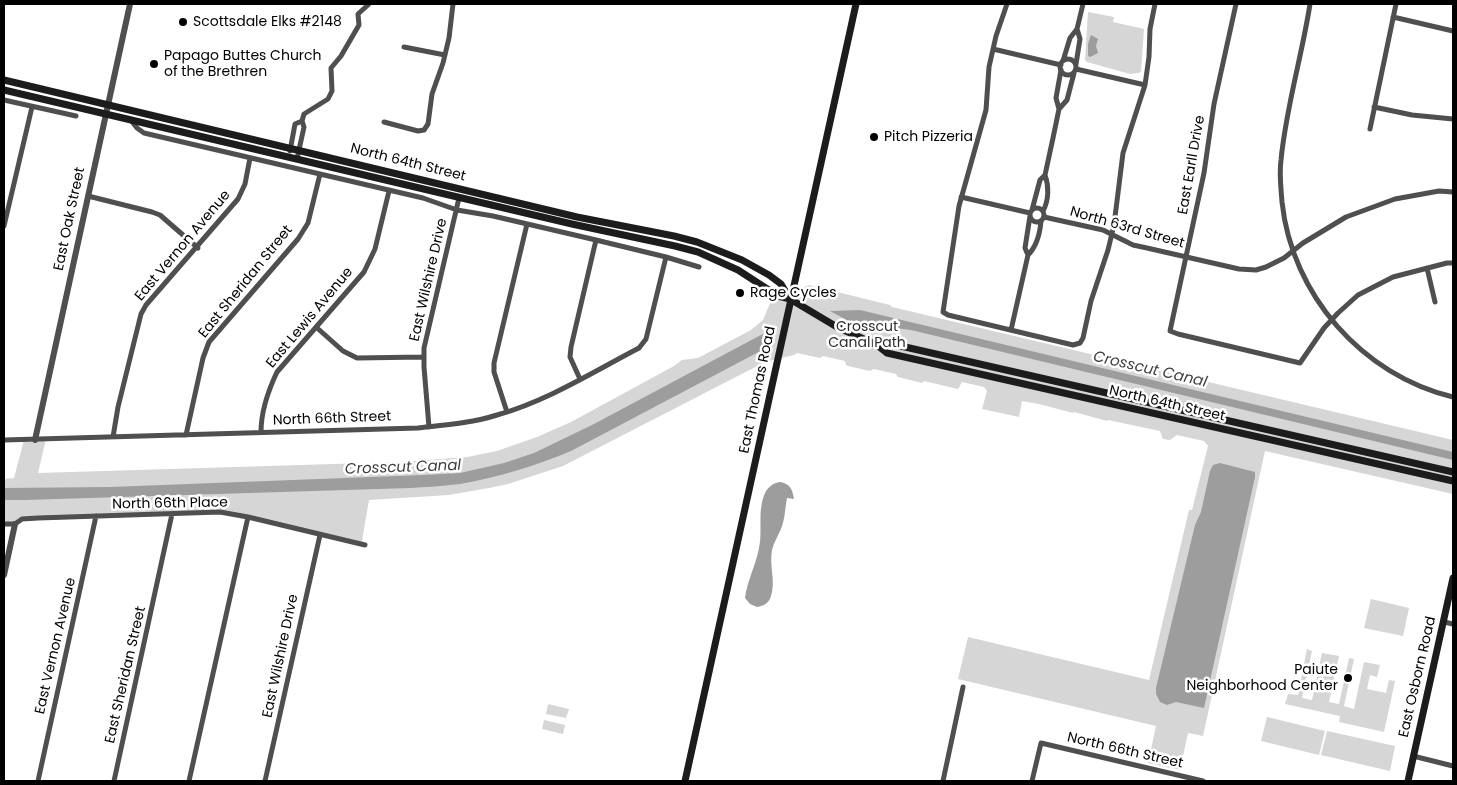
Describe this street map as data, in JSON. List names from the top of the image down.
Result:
{
  "streets": {
    "main road": ["North 64th Street", "East Thomas Road", "East Osborn Road"],
    "street": [
      "East Earll Drive",
      "East Oak Street",
      "North 63rd Street",
      "East Vernon Avenue",
      "East Wilshire Drive",
      "East Sheridan Street",
      "East Lewis Avenue",
      "North 66th Street",
      "North 66th Place"
    ]
  },
  "crossings": [
    ["North 64th Street", "East Oak Street"],
    ["North 64th Street", "East Vernon Avenue"],
    ["North 64th Street", "East Wilshire Drive"],
    ["North 64th Street", "East Sheridan Street"],
    ["North 64th Street", "East Lewis Avenue"],
    ["North 64th Street", "East Thomas Road"],
    ["North 64th Street", "North 66th Street"],
    ["East Earll Drive", "North 63rd Street"],
    ["East Oak Street", "North 66th Street"],
    ["East Vernon Avenue", "North 66th Street"],
    ["East Vernon Avenue", "North 66th Place"],
    ["East Wilshire Drive", "North 66th Street"],
    ["East Wilshire Drive", "North 66th Place"],
    ["East Sheridan Street", "North 66th Street"],
    ["East Sheridan Street", "North 66th Place"],
    ["East Lewis Avenue", "North 66th Street"]
  ],
  "water": ["Crosscut Canal"],
  "parks": ["Crosscut Canal Path"],
  "places": [
    "Scottsdale Elks #2148",
    "Papago Buttes Church of the Brethren",
    "Pitch Pizzeria",
    "Rage Cycles",
    "Paiute Neighborhood Center"
  ]
}
